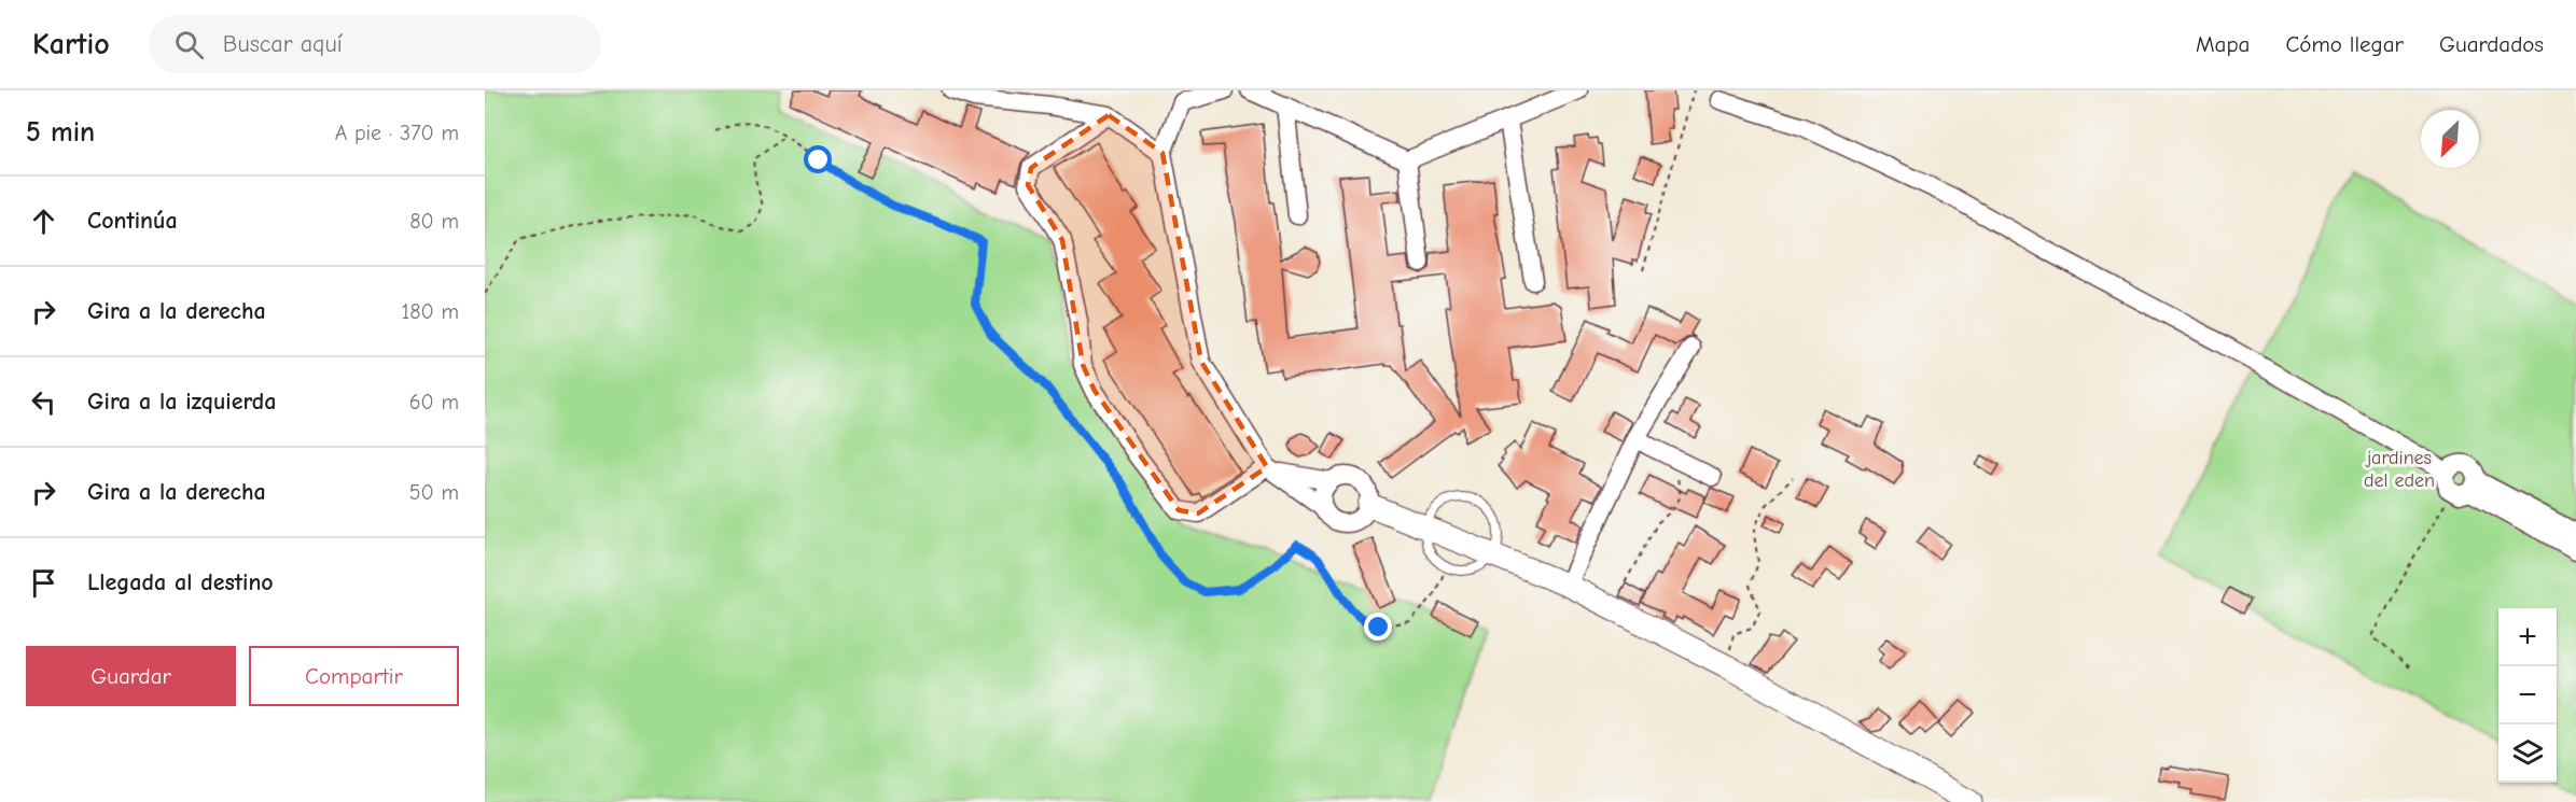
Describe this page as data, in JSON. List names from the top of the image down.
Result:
{
  "parks": ["jardines del eden"],
  "north": "bottom left",
  "page": {
    "header": "Kartio",
    "search": "Buscar aquí",
    "nav": ["Mapa", "Cómo llegar", "Guardados"],
    "heading": ["5 min", "A pie · 370 m"],
    "list": [
      ["Continúa", "80 m"],
      ["Gira a la derecha", "180 m"],
      ["Gira a la izquierda", "60 m"],
      ["Gira a la derecha", "50 m"],
      "Llegada al destino"
    ],
    "map_buttons": ["+", "−"],
    "buttons": ["Guardar", "Compartir"]
  }
}
